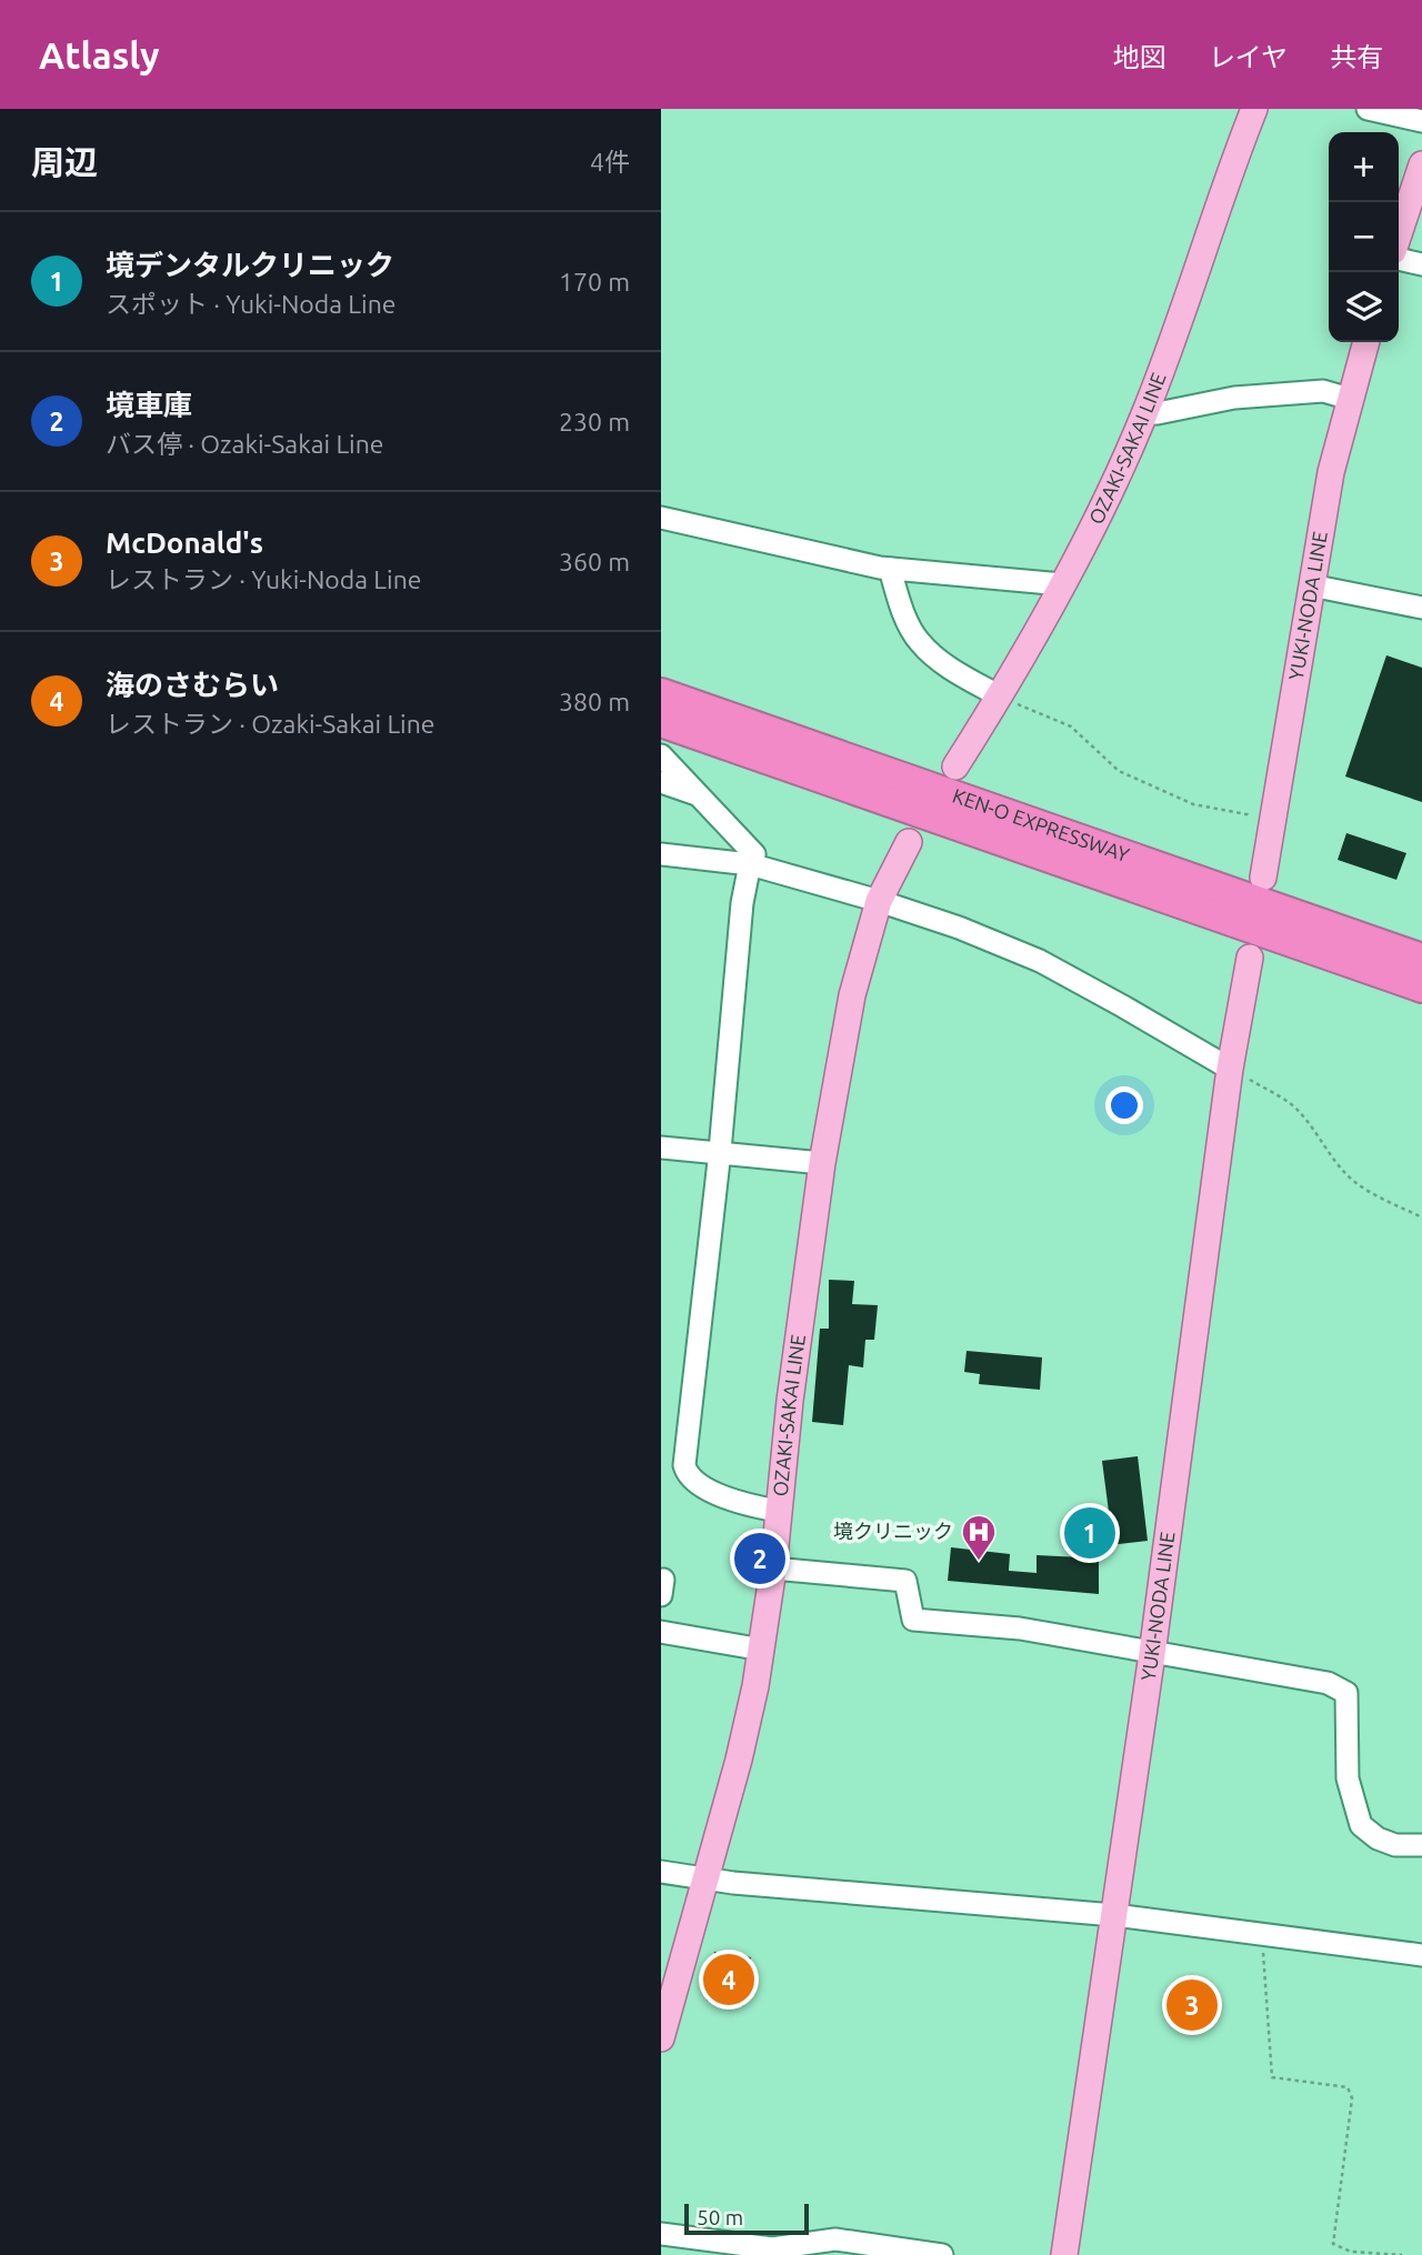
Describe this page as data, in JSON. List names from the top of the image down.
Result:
{
  "streets": {
    "highway": ["KEN-O EXPRESSWAY"],
    "main road": ["OZAKI-SAKAI LINE", "YUKI-NODA LINE"]
  },
  "places": {
    "hospital": ["境クリニック"]
  },
  "scale_bar": "50 m",
  "page": {
    "header": "Atlasly",
    "nav": ["地図", "レイヤ", "共有"],
    "heading": ["周辺", "4件"],
    "map_buttons": ["+", "−"],
    "list": [
      {
        "mark": "1",
        "name": "境デンタルクリニック",
        "note": "スポット · Yuki-Noda Line",
        "value": "170 m"
      },
      {
        "mark": "2",
        "name": "境車庫",
        "note": "バス停 · Ozaki-Sakai Line",
        "value": "230 m"
      },
      {
        "mark": "3",
        "name": "McDonald's",
        "note": "レストラン · Yuki-Noda Line",
        "value": "360 m"
      },
      {
        "mark": "4",
        "name": "海のさむらい",
        "note": "レストラン · Ozaki-Sakai Line",
        "value": "380 m"
      }
    ],
    "pins": [
      "1",
      "2",
      "4",
      "3"
    ],
    "scale": "50 m"
  }
}
